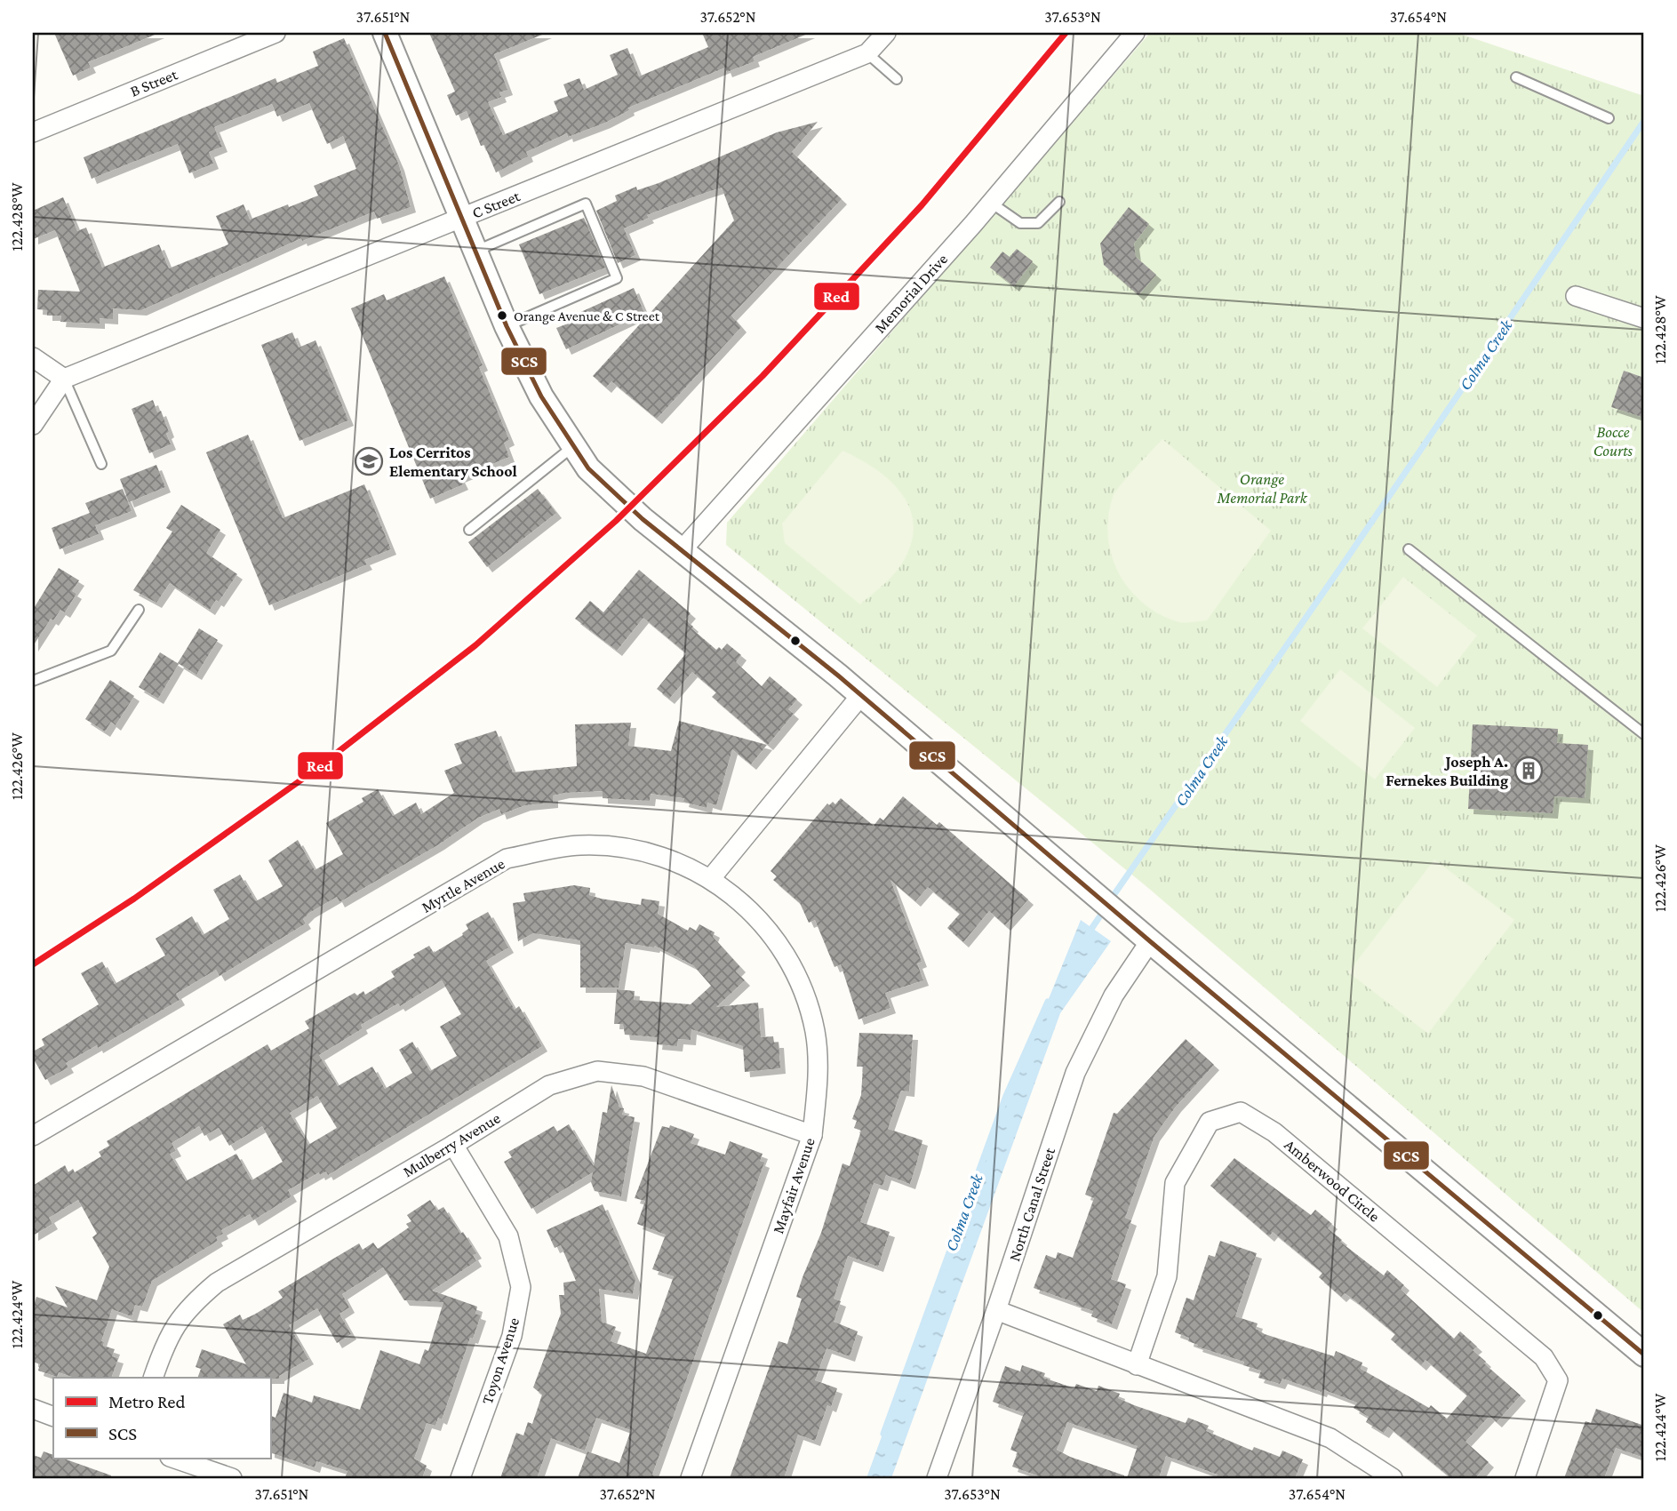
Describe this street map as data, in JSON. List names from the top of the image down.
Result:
{
  "streets": {
    "street": [
      "B Street",
      "C Street",
      "Memorial Drive",
      "Myrtle Avenue",
      "Mulberry Avenue",
      "Amberwood Circle",
      "Mayfair Avenue",
      "North Canal Street",
      "Toyon Avenue"
    ]
  },
  "crossings": [
    ["Myrtle Avenue", "Mayfair Avenue"],
    ["Mulberry Avenue", "Mayfair Avenue"],
    ["Mulberry Avenue", "Toyon Avenue"]
  ],
  "water": ["Colma Creek"],
  "parks": ["Bocce Courts", "Orange Memorial Park"],
  "places": {
    "other": ["Orange Avenue & C Street"],
    "school or university": ["Los Cerritos Elementary School"],
    "building": ["Joseph A. Fernekes Building"]
  },
  "lines": ["metro line Red", "transit line SCS"],
  "legend": ["Metro Red", "SCS"],
  "coordinates": [
    "37.651°N",
    "37.652°N",
    "37.653°N",
    "37.654°N",
    "122.428°W",
    "122.426°W",
    "122.424°W"
  ]
}
